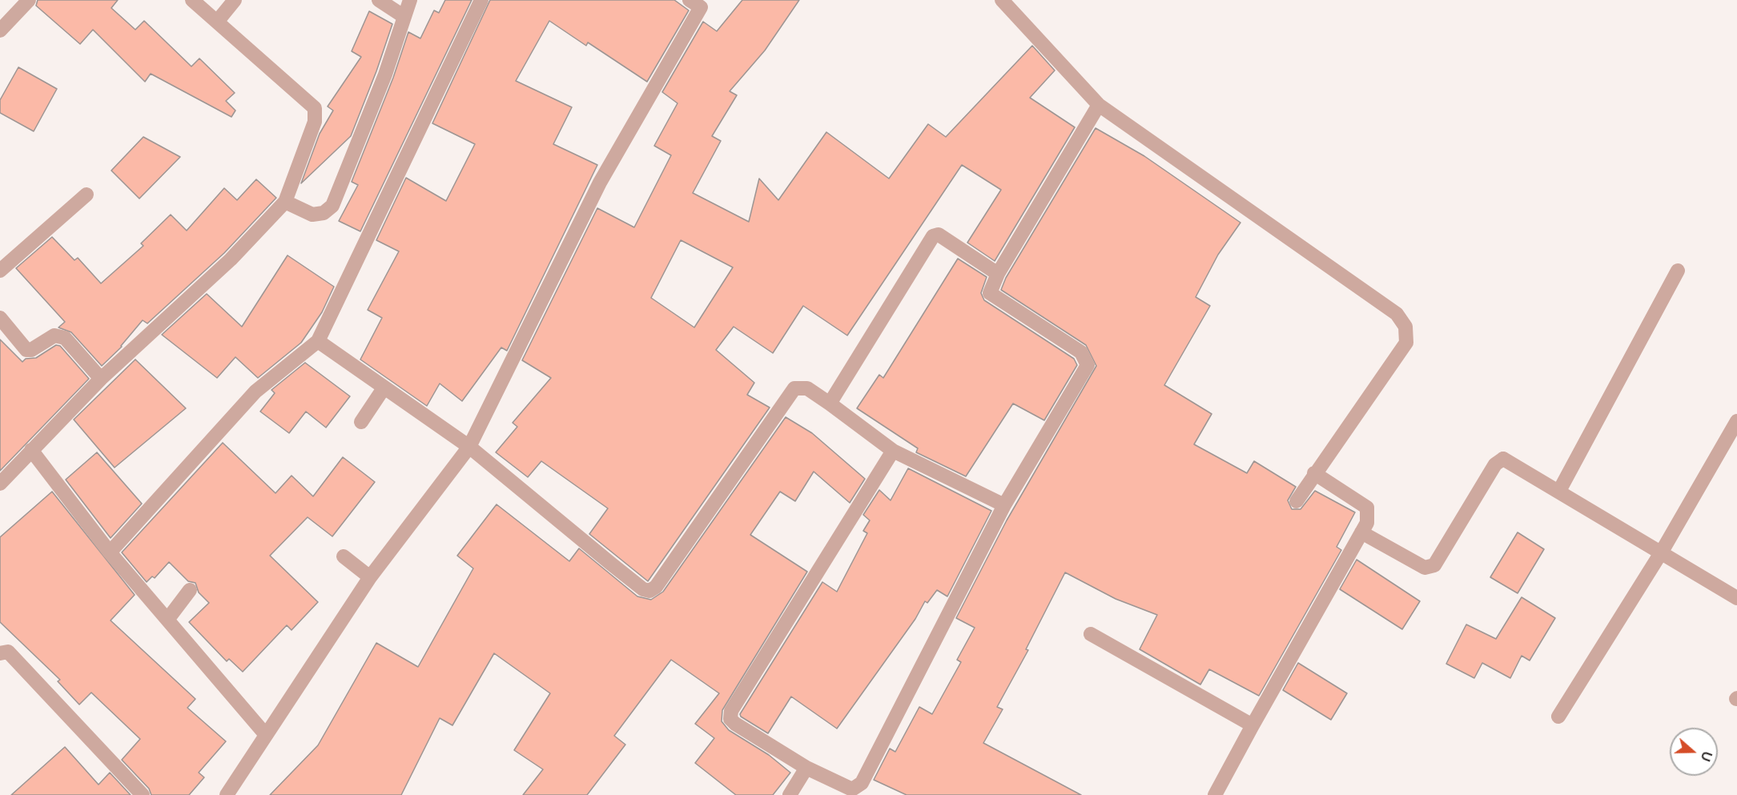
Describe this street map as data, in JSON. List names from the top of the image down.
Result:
{
  "north": "right"
}
